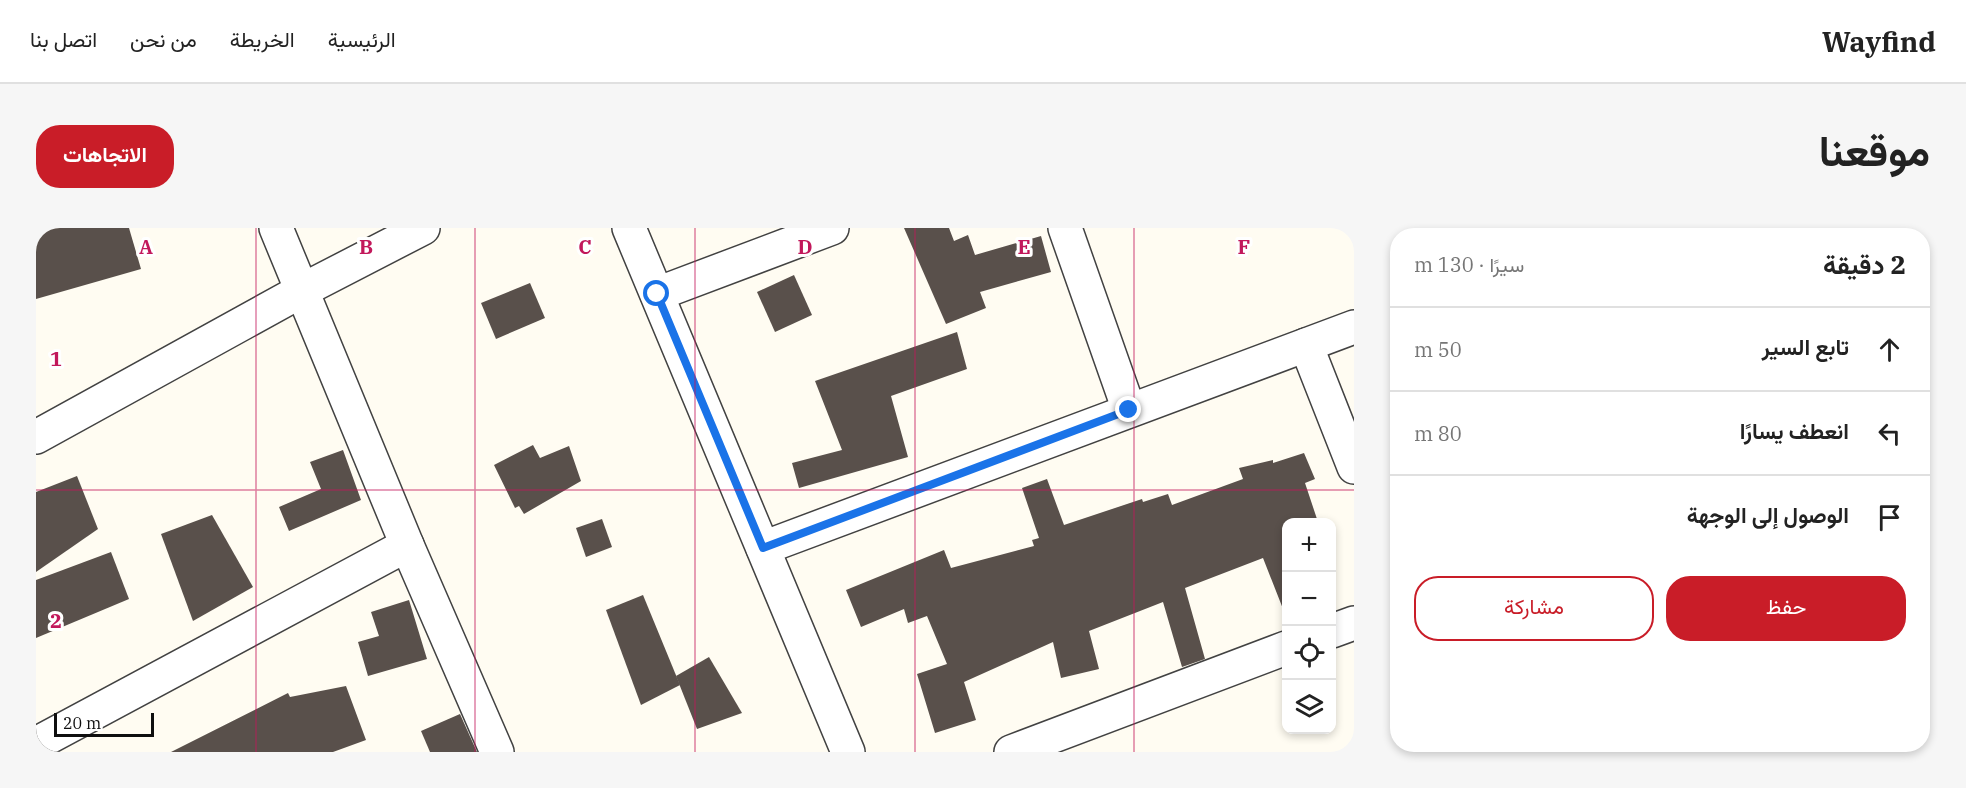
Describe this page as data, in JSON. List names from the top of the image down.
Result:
{
  "scale_bar": "20 m",
  "page": {
    "header": "Wayfind",
    "nav": [
      "الرئيسية",
      "الخريطة",
      "من نحن",
      "اتصل بنا"
    ],
    "title": "موقعنا",
    "buttons": [
      "الاتجاهات",
      ["حفظ", "مشاركة"]
    ],
    "heading": ["2 دقيقة", "سيرًا · 130 m"],
    "list": [
      ["تابع السير", "50 m"],
      ["انعطف يسارًا", "80 m"],
      "الوصول إلى الوجهة"
    ],
    "map_buttons": ["+", "−"],
    "scale": "20 m"
  },
  "grid": {
    "columns": [
      "A",
      "B",
      "C",
      "D",
      "E",
      "F"
    ],
    "rows": ["1", "2"]
  }
}
